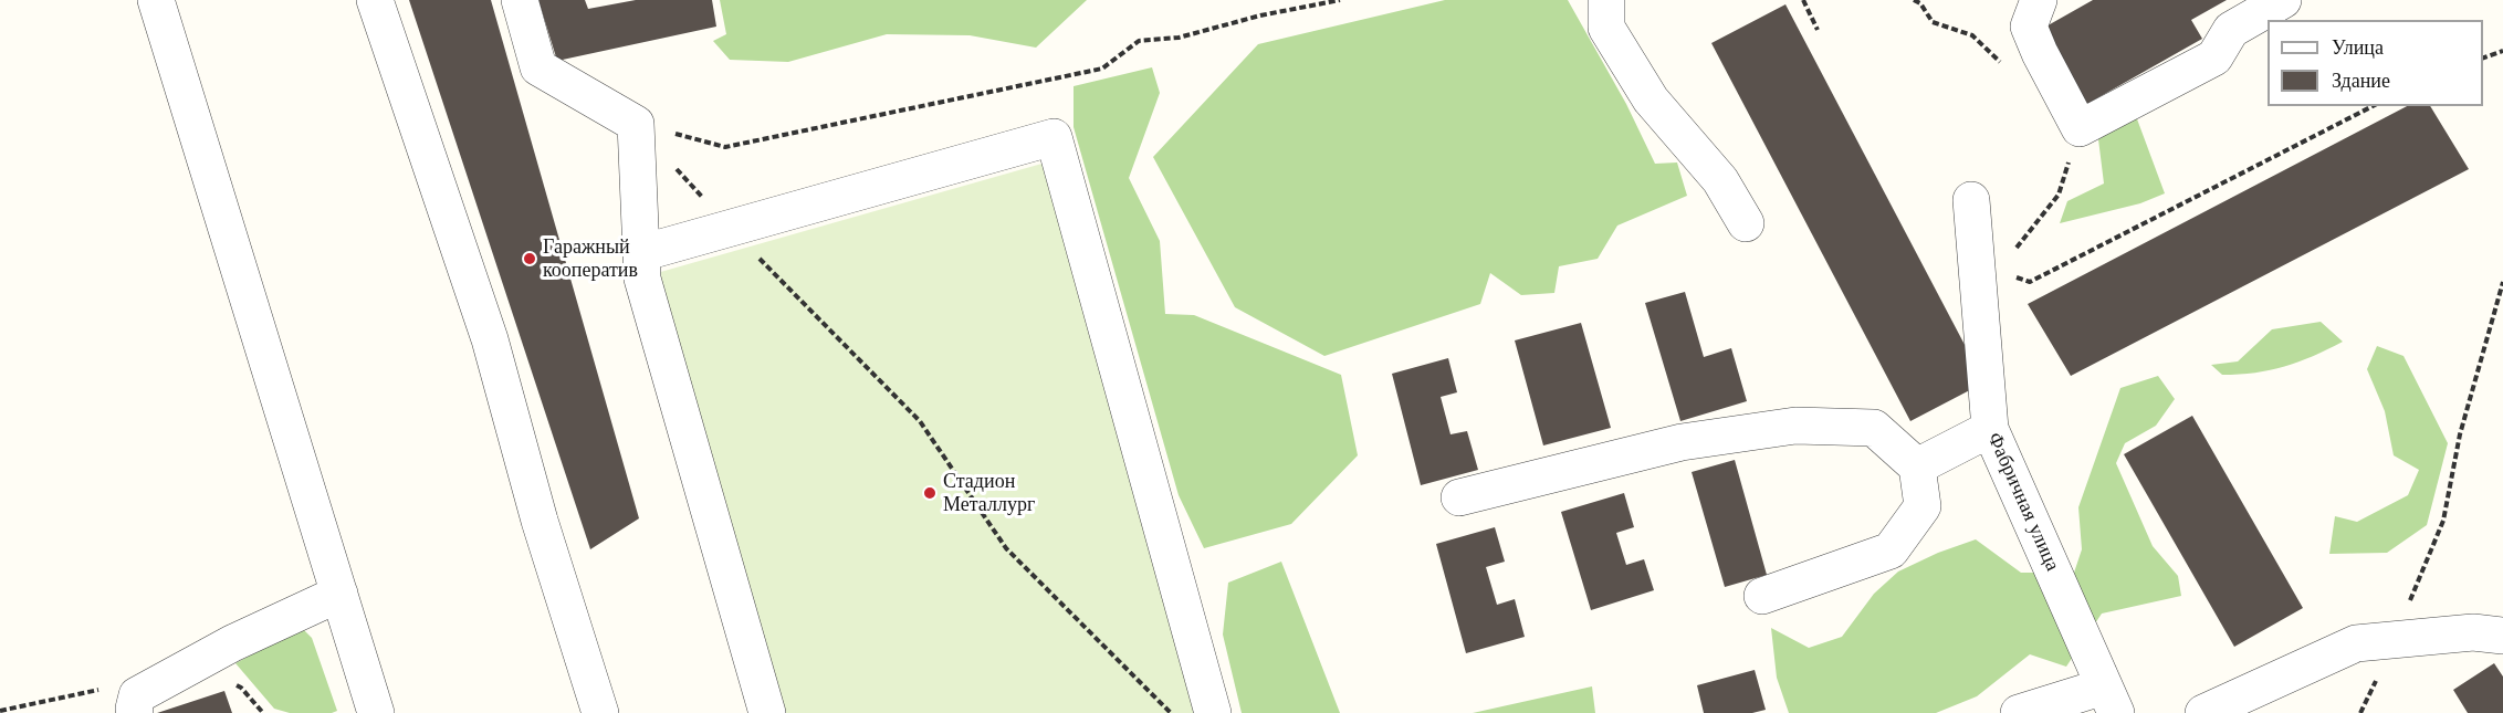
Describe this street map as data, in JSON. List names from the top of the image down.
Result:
{
  "streets": {
    "street": ["Фабричная улица"]
  },
  "places": ["Гаражный кооператив", "Стадион Металлург"],
  "legend": ["Улица", "Здание"]
}
